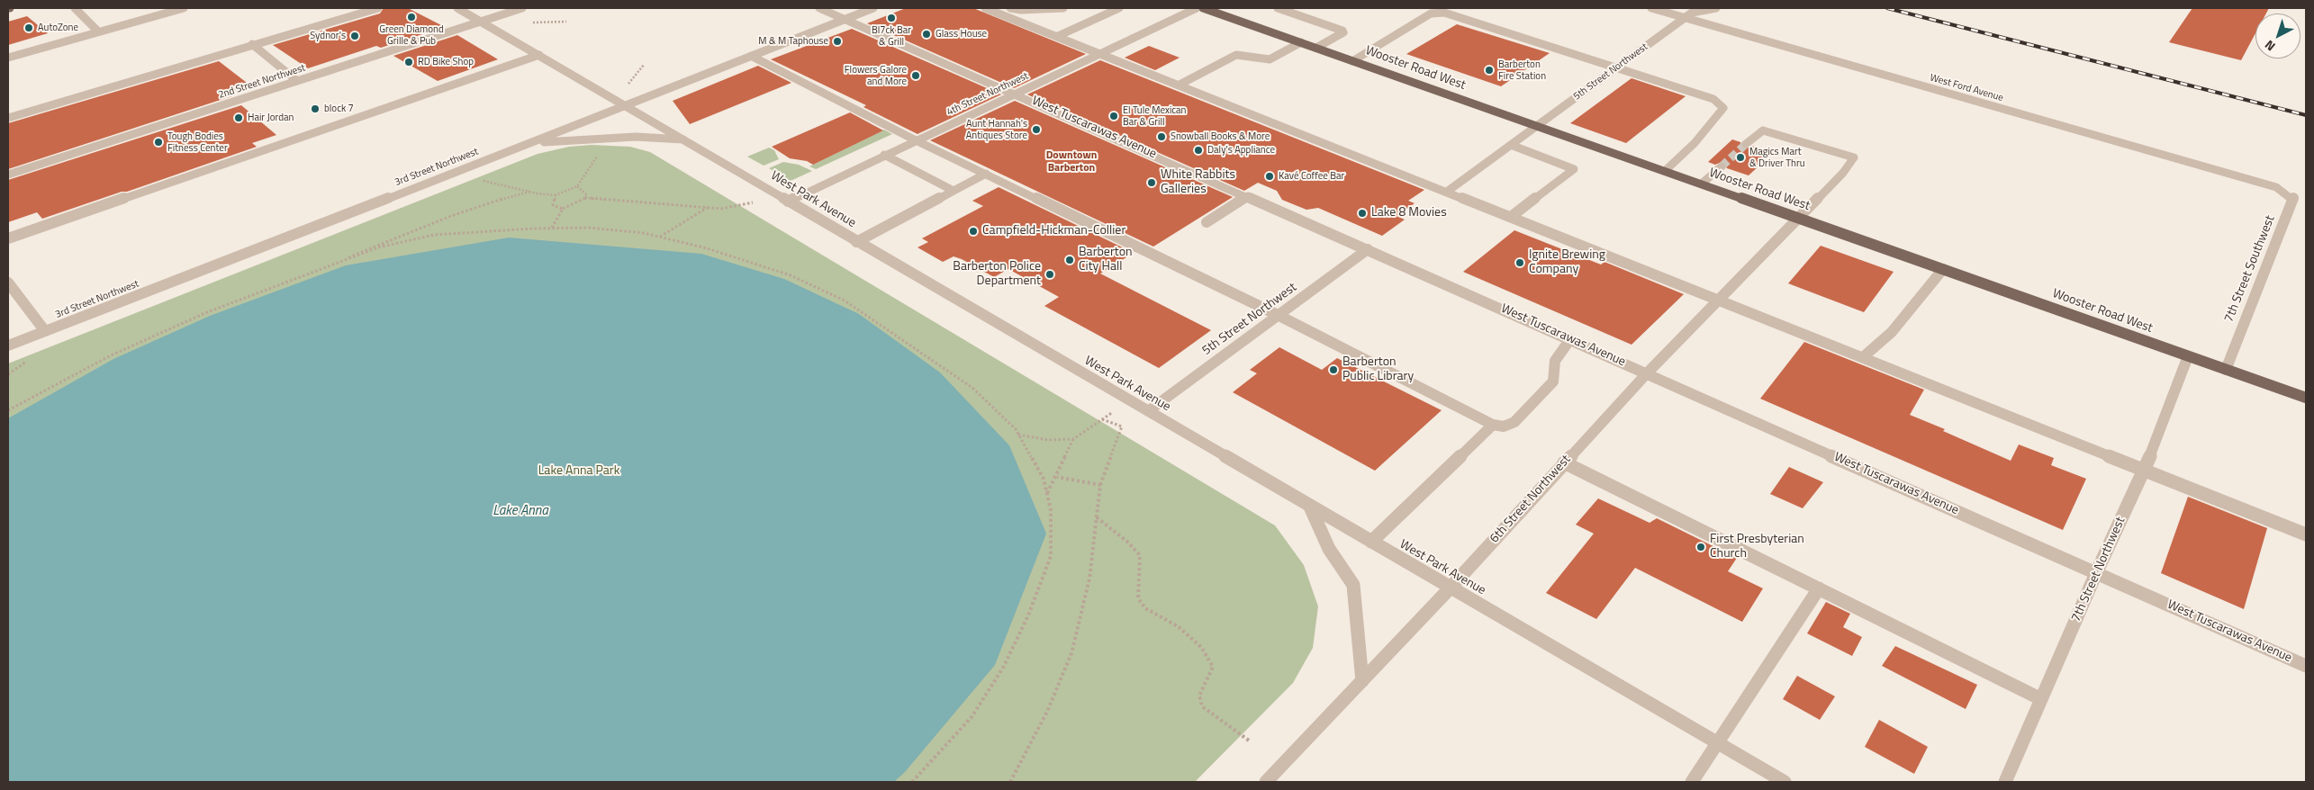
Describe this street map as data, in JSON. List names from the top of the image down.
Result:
{
  "streets": {
    "main road": ["Wooster Road West"],
    "street": [
      "5th Street Northwest",
      "2nd Street Northwest",
      "West Ford Avenue",
      "4th Street Northwest",
      "West Tuscarawas Avenue",
      "3rd Street Northwest",
      "West Park Avenue",
      "7th Street Southwest",
      "6th Street Northwest",
      "7th Street Northwest"
    ]
  },
  "crossings": [
    ["Wooster Road West", "5th Street Northwest"],
    ["Wooster Road West", "7th Street Southwest"],
    ["Wooster Road West", "6th Street Northwest"],
    ["Wooster Road West", "7th Street Northwest"],
    ["5th Street Northwest", "West Ford Avenue"],
    ["5th Street Northwest", "West Tuscarawas Avenue"],
    ["5th Street Northwest", "West Park Avenue"],
    ["2nd Street Northwest", "West Park Avenue"],
    ["West Ford Avenue", "7th Street Southwest"],
    ["4th Street Northwest", "West Tuscarawas Avenue"],
    ["4th Street Northwest", "West Park Avenue"],
    ["West Tuscarawas Avenue", "3rd Street Northwest"],
    ["West Tuscarawas Avenue", "6th Street Northwest"],
    ["West Tuscarawas Avenue", "7th Street Northwest"],
    ["3rd Street Northwest", "West Park Avenue"],
    ["West Park Avenue", "6th Street Northwest"]
  ],
  "districts": ["Downtown Barberton"],
  "water": ["Lake Anna"],
  "parks": ["Lake Anna Park"],
  "places": [
    "Green Diamond Grille & Pub",
    "Bl7ck Bar & Grill",
    "AutoZone",
    "Glass House",
    "Sydnor's",
    "M & M Taphouse",
    "RD Bike Shop",
    "Barberton Fire Station",
    "Flowers Galore and More",
    "block 7",
    "El Tule Mexican Bar & Grill",
    "Hair Jordan",
    "Aunt Hannah's Antiques Store",
    "Snowball Books & More",
    "Tough Bodies Fitness Center",
    "Daly's Appliance",
    "Magics Mart & Driver Thru",
    "Kavé Coffee Bar",
    "White Rabbits Galleries",
    "Lake 8 Movies",
    "Campfield-Hickman-Collier",
    "Barberton City Hall",
    "Ignite Brewing Company",
    "Barberton Police Department",
    "Barberton Public Library",
    "First Presbyterian Church"
  ],
  "north": "bottom left"
}
